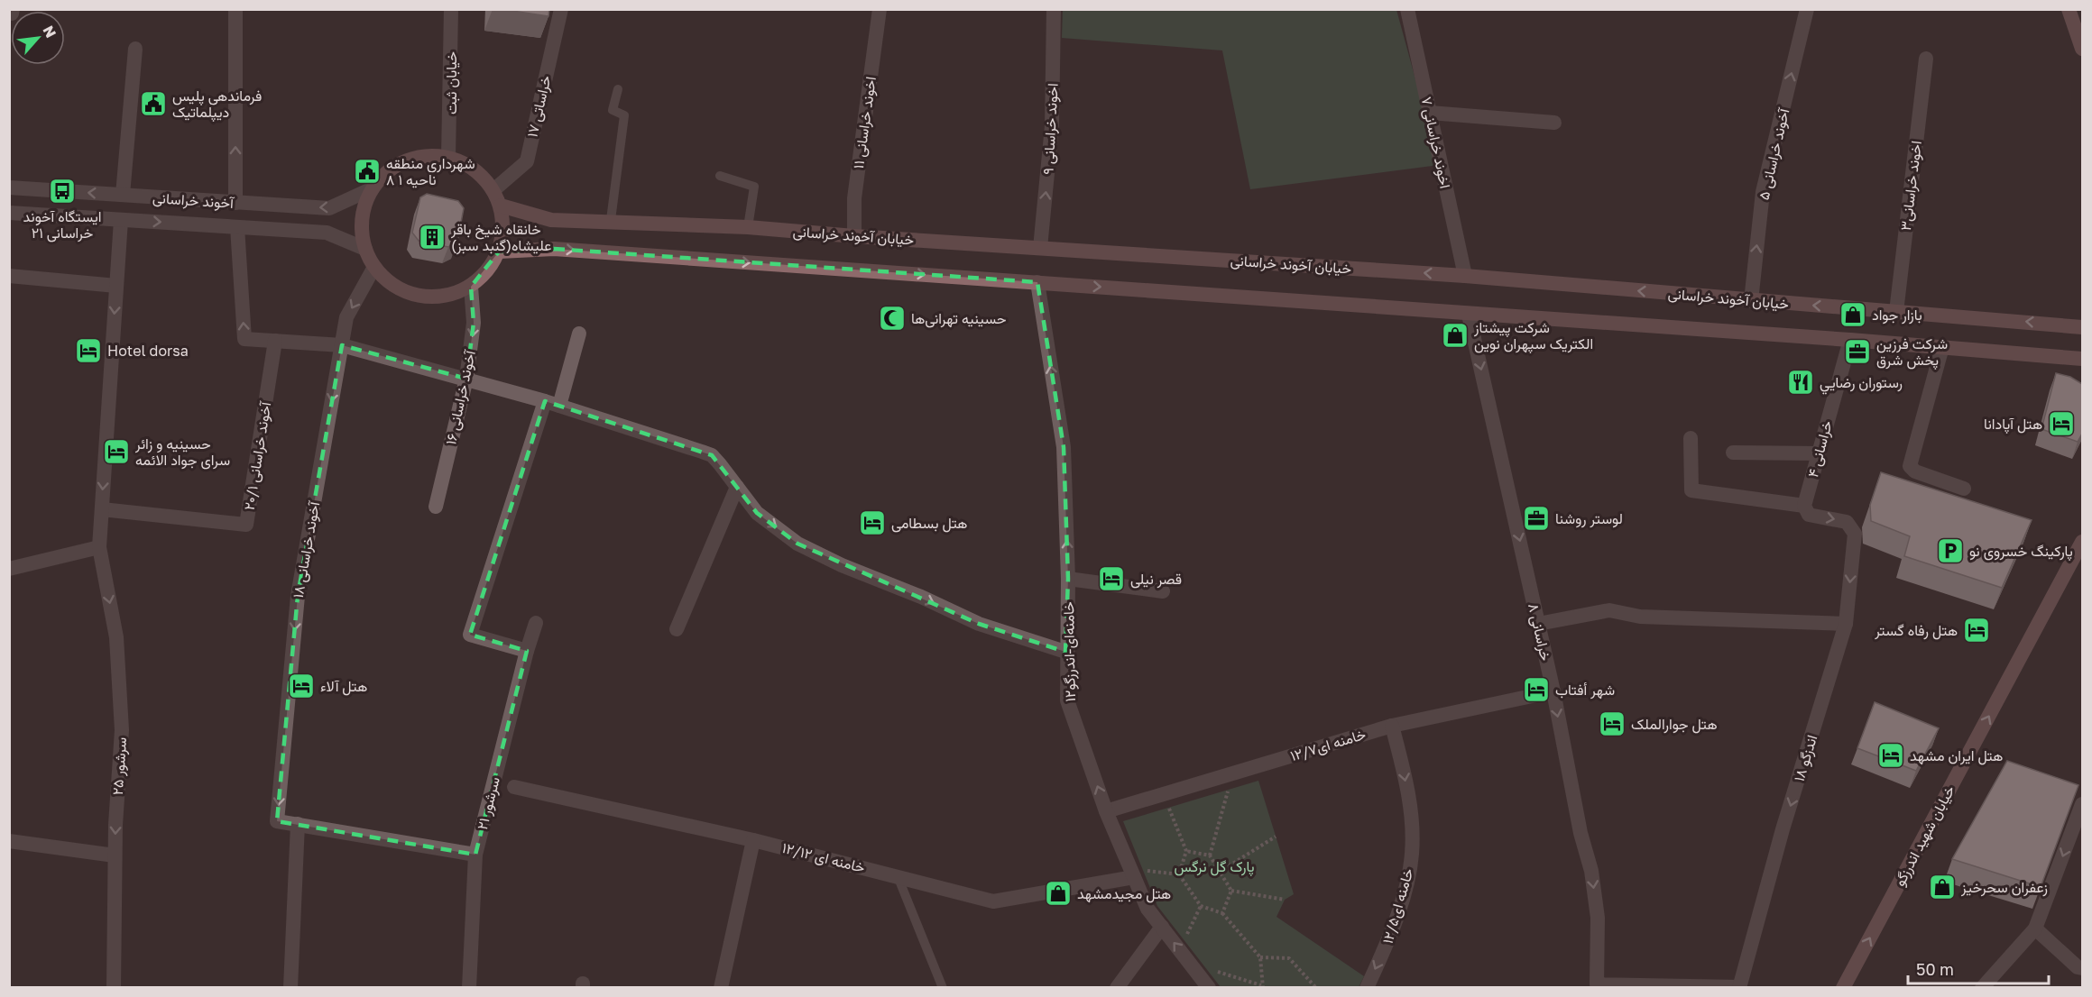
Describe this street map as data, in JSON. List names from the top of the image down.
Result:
{
  "streets": {
    "main road": ["خیابان آخوند خراسانی", "خیابان شهید اندرزگو"],
    "street": [
      "خیابان ثبت",
      "خراساتی ۱۷",
      "اخوند خراسانی ۱۱",
      "اخوند خراسانی ۹",
      "اخوند خراسانی ۷",
      "آخوند خراسانی ۵",
      "اخوند خراسانی۳",
      "آخوند خراسانی",
      "آخوند خراسانی ۱۶",
      "خراسانی ۴",
      "آخوند خراسانی ۲۰/۱",
      "آخوند خراسانی ۱۸",
      "خراسانی ۸",
      "خامنه‌ای-اندرزگو۱۲",
      "خامنه ای۱۲/۷",
      "اندزگو ۱۸",
      "سرشور ۲۵",
      "سرشور ۲۱",
      "خامنه ای ۱۲/۱۲",
      "خامنه ای۱۲/۵"
    ]
  },
  "crossings": [
    ["خیابان ثبت", "خراساتی ۱۷"],
    ["خیابان ثبت", "آخوند خراسانی"],
    ["خیابان ثبت", "خیابان آخوند خراسانی"],
    ["خیابان ثبت", "آخوند خراسانی ۱۶"],
    ["خیابان ثبت", "آخوند خراسانی ۱۸"],
    ["خراساتی ۱۷", "آخوند خراسانی"],
    ["خراساتی ۱۷", "خیابان آخوند خراسانی"],
    ["خراساتی ۱۷", "آخوند خراسانی ۱۶"],
    ["خراساتی ۱۷", "آخوند خراسانی ۱۸"],
    ["اخوند خراسانی ۱۱", "خیابان آخوند خراسانی"],
    ["اخوند خراسانی ۹", "خیابان آخوند خراسانی"],
    ["اخوند خراسانی ۷", "خیابان آخوند خراسانی"],
    ["آخوند خراسانی ۵", "خیابان آخوند خراسانی"],
    ["اخوند خراسانی۳", "خیابان آخوند خراسانی"],
    ["آخوند خراسانی", "خیابان آخوند خراسانی"],
    ["آخوند خراسانی", "آخوند خراسانی ۱۶"],
    ["آخوند خراسانی", "آخوند خراسانی ۱۸"],
    ["خیابان آخوند خراسانی", "آخوند خراسانی ۱۶"],
    ["خیابان آخوند خراسانی", "آخوند خراسانی ۱۸"],
    ["آخوند خراسانی ۱۶", "آخوند خراسانی ۱۸"],
    ["خراسانی ۴", "اندزگو ۱۸"],
    ["خراسانی ۸", "خامنه ای۱۲/۷"],
    ["خراسانی ۸", "اندزگو ۱۸"],
    ["خامنه‌ای-اندرزگو۱۲", "خامنه ای۱۲/۷"],
    ["خامنه‌ای-اندرزگو۱۲", "خامنه ای ۱۲/۱۲"],
    ["خامنه ای۱۲/۷", "خامنه ای۱۲/۵"]
  ],
  "one_way": [
    "اخوند خراسانی ۹",
    "آخوند خراسانی ۵",
    "آخوند خراسانی ۱۸",
    "خراسانی ۸",
    "خامنه‌ای-اندرزگو۱۲",
    "اندزگو ۱۸",
    "سرشور ۲۵",
    "خیابان شهید اندرزگو",
    "خامنه ای۱۲/۵"
  ],
  "parks": ["پارک گل نرگس"],
  "places": {
    "public building": ["فرماندهی پلیس دیپلماتیک", "شهرداری منطقه ۸ ناحیه ۱"],
    "bus stop": ["ایستگاه آخوند خراسانی ۲۱"],
    "building": ["خانقاه شیخ باقر علیشاه(گنبد سبز)"],
    "shop": [
      "بازار جواد",
      "شرکت پیشتاز الکتریک سپهران نوین",
      "زعفران سحرخیز",
      "هتل مجيدمشهد"
    ],
    "mosque": ["حسینیه تهرانی‌ها"],
    "hotel": [
      "Hotel dorsa",
      "هتل آپادانا",
      "حسینیه و زائر سرای جواد الائمه",
      "هتل بسطامی",
      "قصر نیلی",
      "هتل رفاه گستر",
      "هتل آلاء",
      "شهر أفتاب",
      "هتل جوارالملک",
      "هتل ایران مشهد"
    ],
    "office": ["شركت فرزين پخش شرق", "لوستر روشنا"],
    "restaurant": ["رستوران رضايي"],
    "parking": ["پارکینگ خسروی نو"]
  },
  "scale_bar": "50 m",
  "north": "top right"
}
